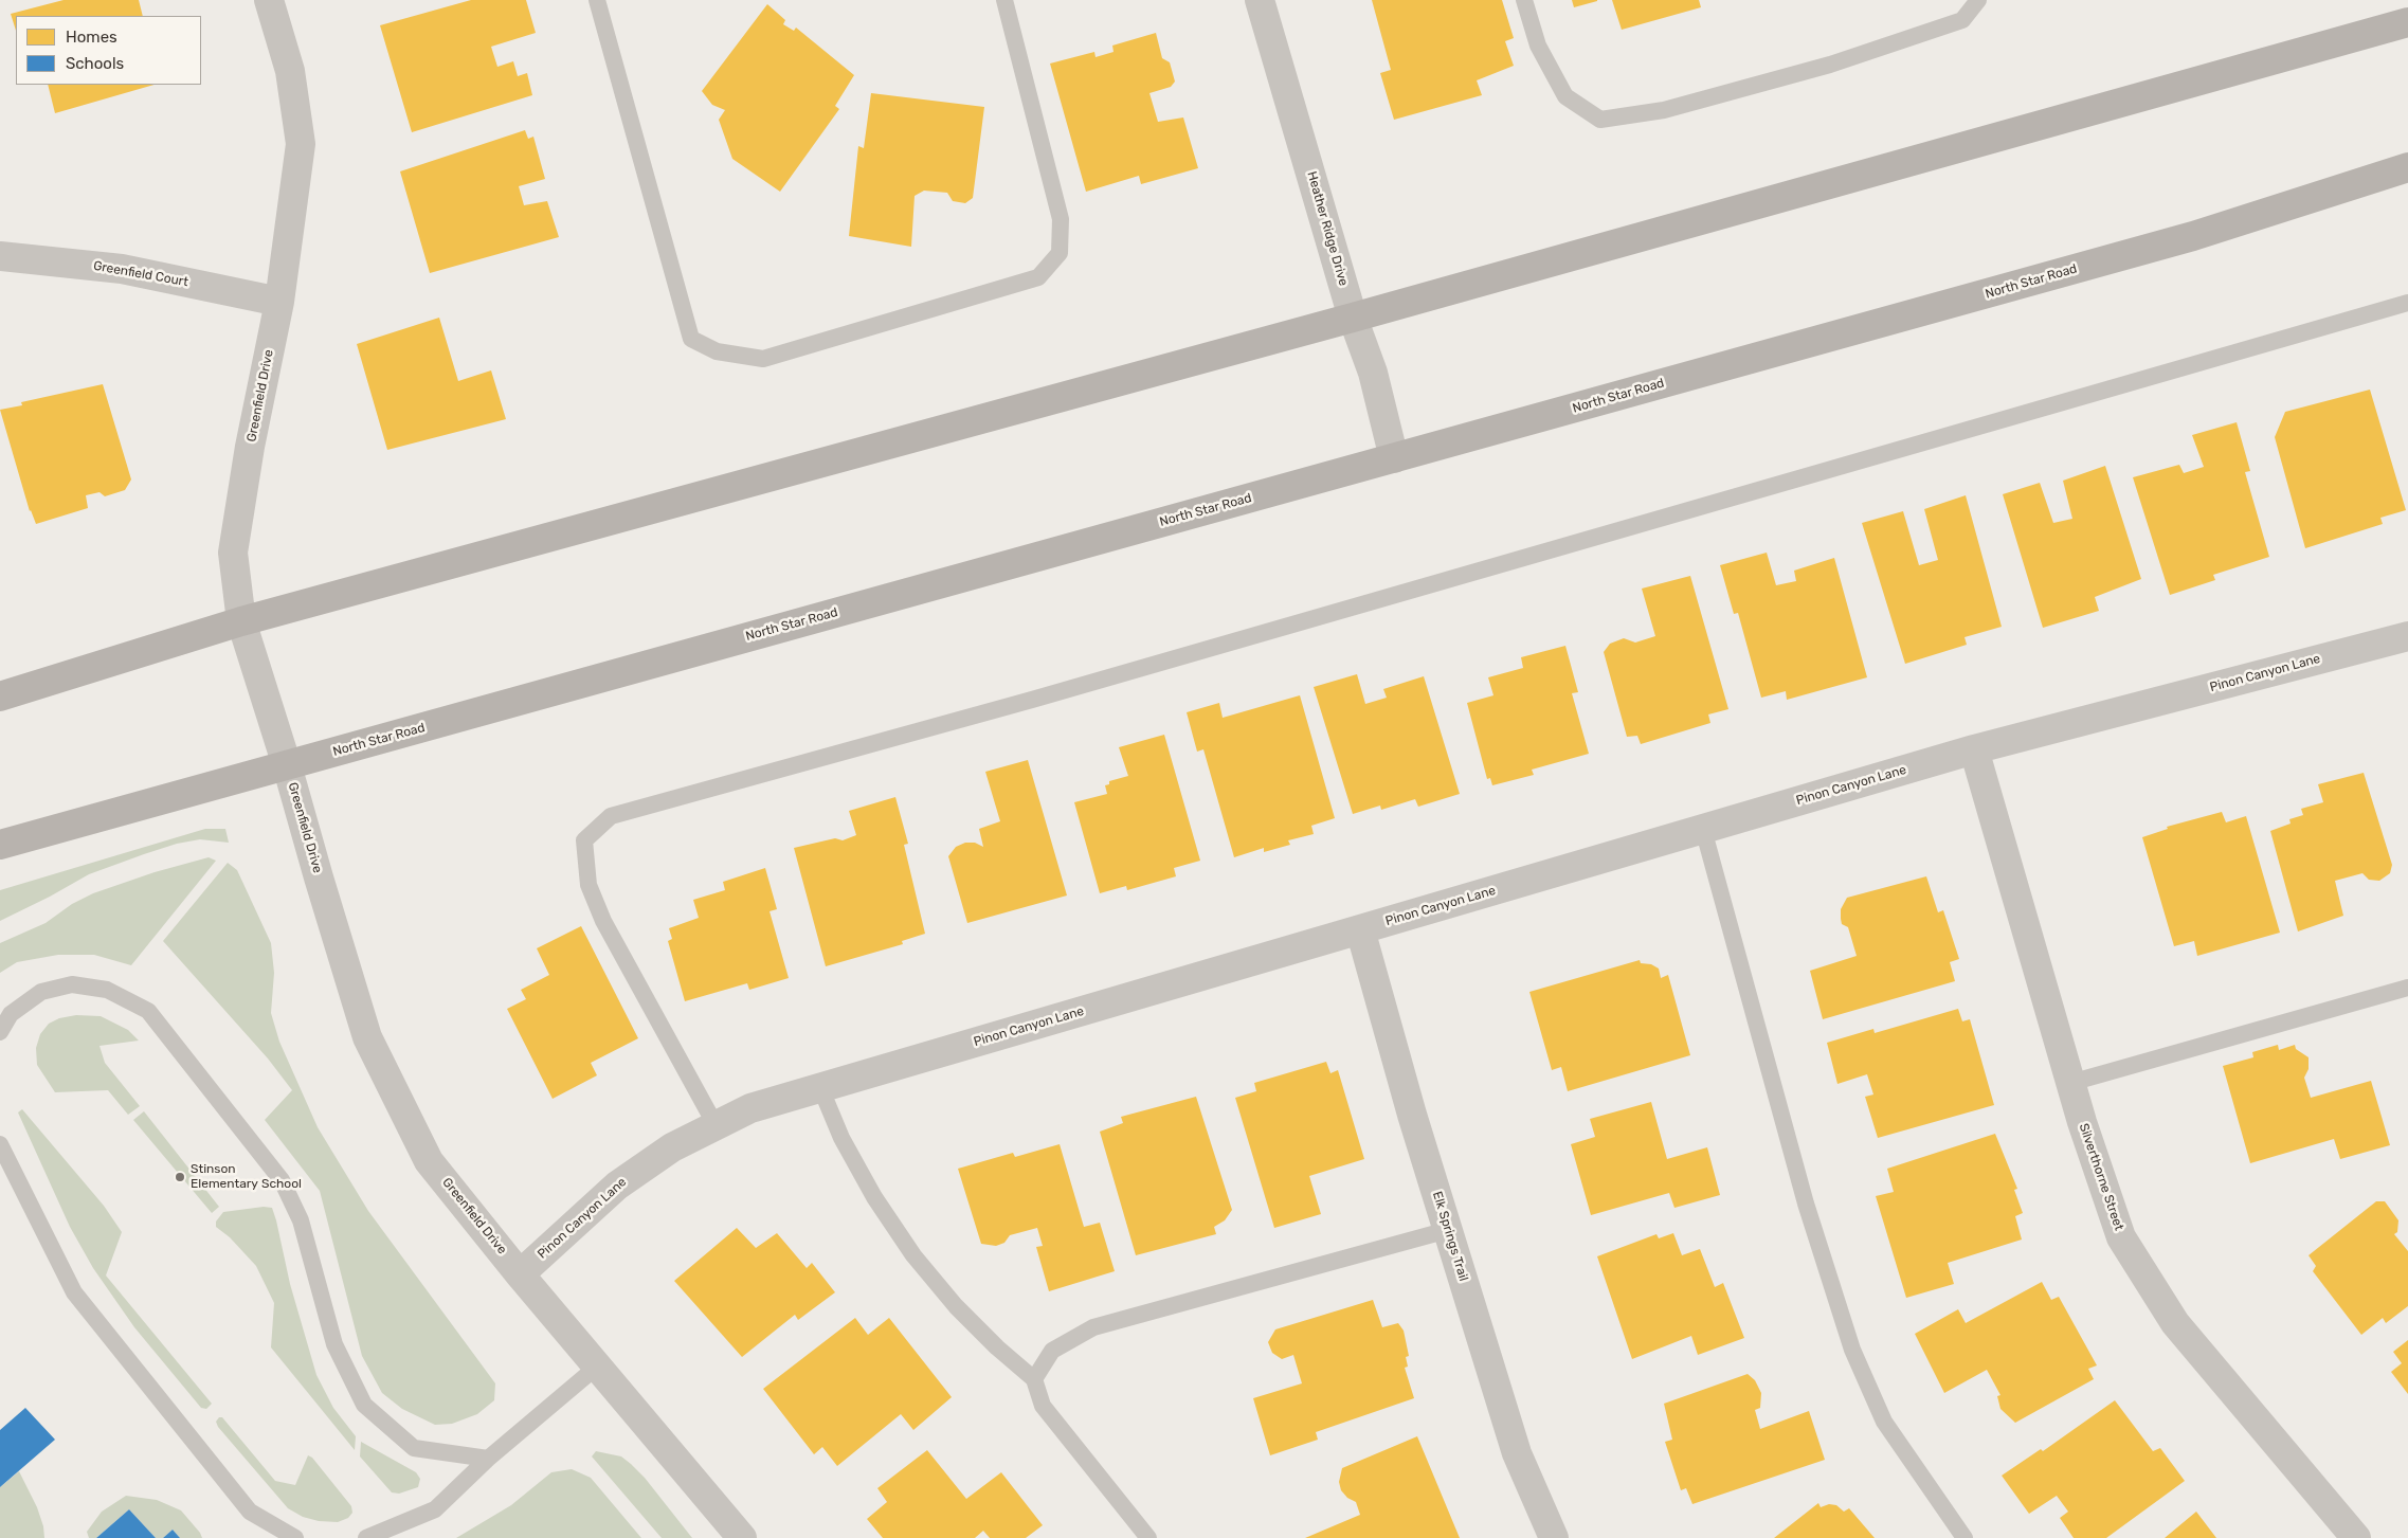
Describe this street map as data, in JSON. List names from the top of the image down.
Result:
{
  "streets": {
    "main road": ["North Star Road"],
    "street": [
      "Heather Ridge Drive",
      "Greenfield Court",
      "Greenfield Drive",
      "Pinon Canyon Lane",
      "Silverthorne Street",
      "Elk Springs Trail"
    ]
  },
  "crossings": [
    ["Heather Ridge Drive", "North Star Road"],
    ["Greenfield Court", "Greenfield Drive"],
    ["North Star Road", "Greenfield Drive"],
    ["Greenfield Drive", "Pinon Canyon Lane"],
    ["Pinon Canyon Lane", "Silverthorne Street"],
    ["Pinon Canyon Lane", "Elk Springs Trail"]
  ],
  "places": ["Stinson Elementary School"],
  "legend": ["Homes", "Schools"]
}
